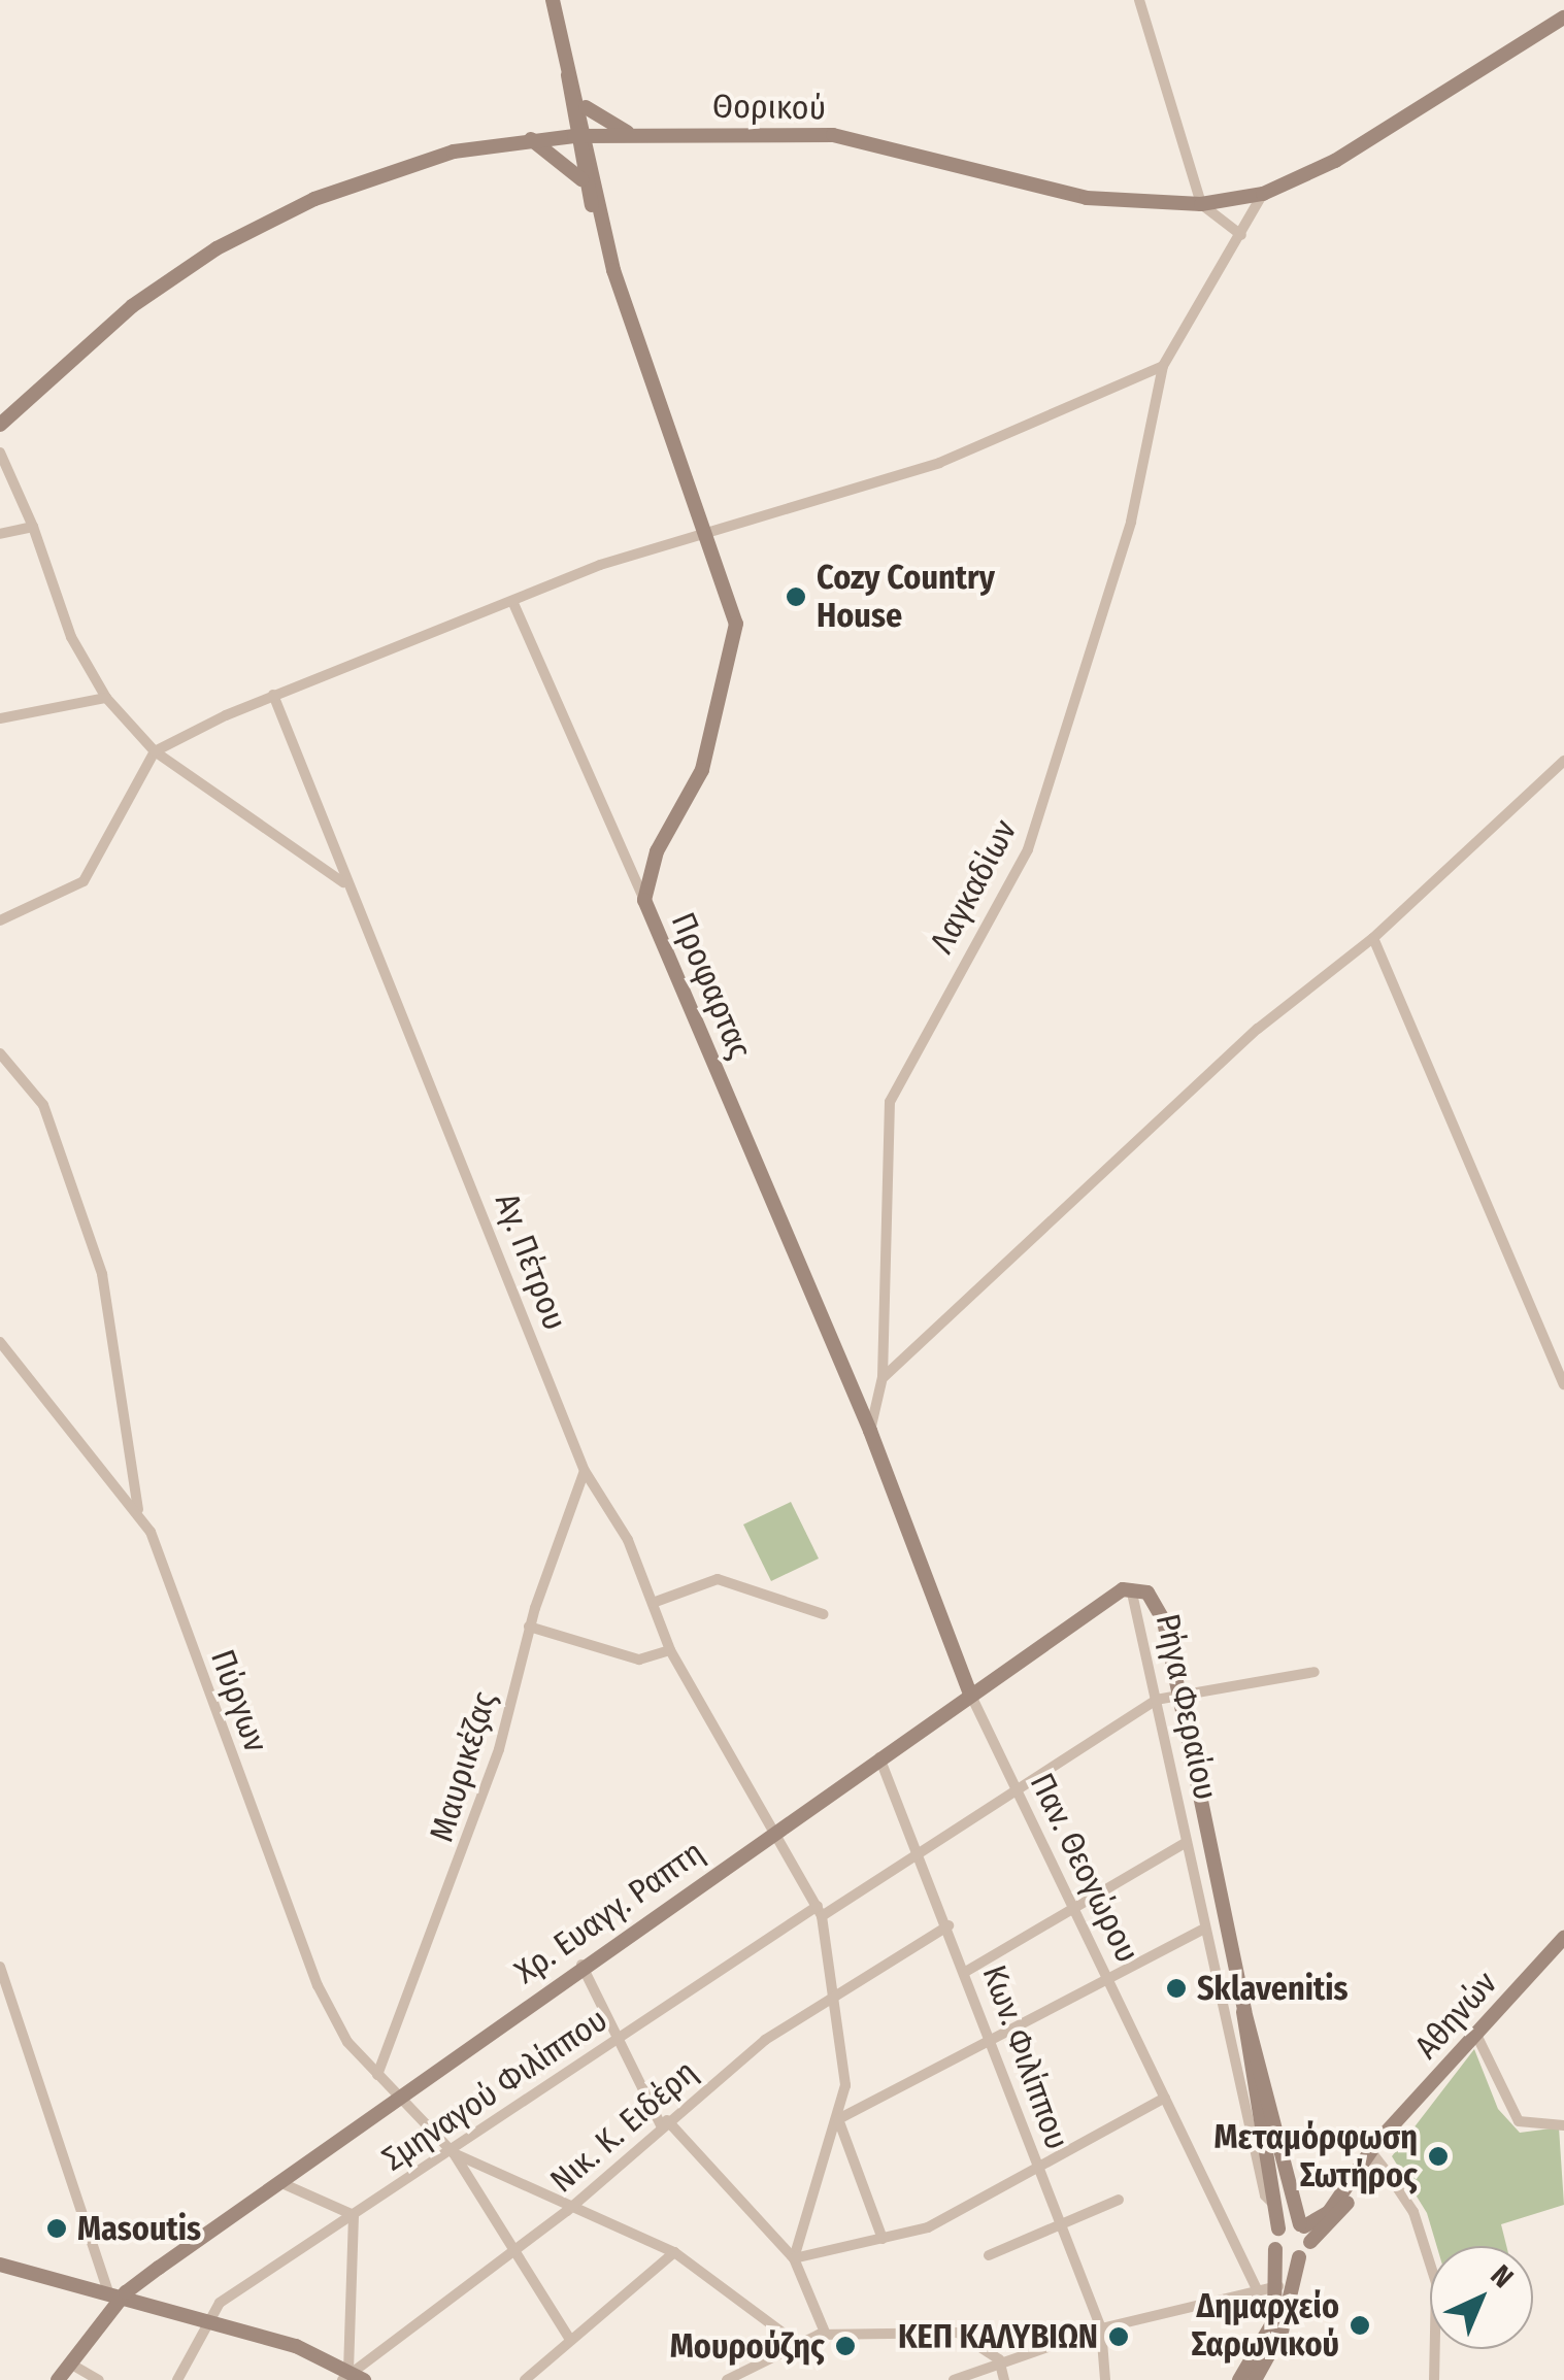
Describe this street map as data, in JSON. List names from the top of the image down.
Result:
{
  "streets": {
    "street": [
      "Θορικού",
      "Λαγκαδίων",
      "Προφαρτας",
      "Αγ. Πέτρου",
      "Πύργων",
      "Ρήγα Φεραίου",
      "Μαυρικέζας",
      "Παν. Θεογώρου",
      "Χρ. Ευαγγ. Ραπτη",
      "Αθηνών",
      "Κων. Φιλίππου",
      "Σμηναγού Φιλίππου",
      "Νικ. Κ. Ειδέρη"
    ]
  },
  "crossings": [
    ["Θορικού", "Λαγκαδίων"],
    ["Θορικού", "Προφαρτας"],
    ["Λαγκαδίων", "Προφαρτας"],
    ["Προφαρτας", "Παν. Θεογώρου"],
    ["Προφαρτας", "Χρ. Ευαγγ. Ραπτη"],
    ["Αγ. Πέτρου", "Μαυρικέζας"],
    ["Αγ. Πέτρου", "Χρ. Ευαγγ. Ραπτη"],
    ["Αγ. Πέτρου", "Σμηναγού Φιλίππου"],
    ["Πύργων", "Μαυρικέζας"],
    ["Πύργων", "Χρ. Ευαγγ. Ραπτη"],
    ["Πύργων", "Σμηναγού Φιλίππου"],
    ["Ρήγα Φεραίου", "Χρ. Ευαγγ. Ραπτη"],
    ["Ρήγα Φεραίου", "Αθηνών"],
    ["Ρήγα Φεραίου", "Σμηναγού Φιλίππου"],
    ["Παν. Θεογώρου", "Χρ. Ευαγγ. Ραπτη"],
    ["Παν. Θεογώρου", "Σμηναγού Φιλίππου"],
    ["Χρ. Ευαγγ. Ραπτη", "Κων. Φιλίππου"],
    ["Κων. Φιλίππου", "Σμηναγού Φιλίππου"],
    ["Κων. Φιλίππου", "Νικ. Κ. Ειδέρη"]
  ],
  "places": [
    "Cozy Country House",
    "Sklavenitis",
    "Μεταμόρφωση Σωτήρος",
    "Masoutis",
    "Δημαρχείο Σαρωνικού",
    "ΚΕΠ ΚΑΛΥΒΙΩΝ",
    "Μουρούζης"
  ],
  "north": "top right"
}
